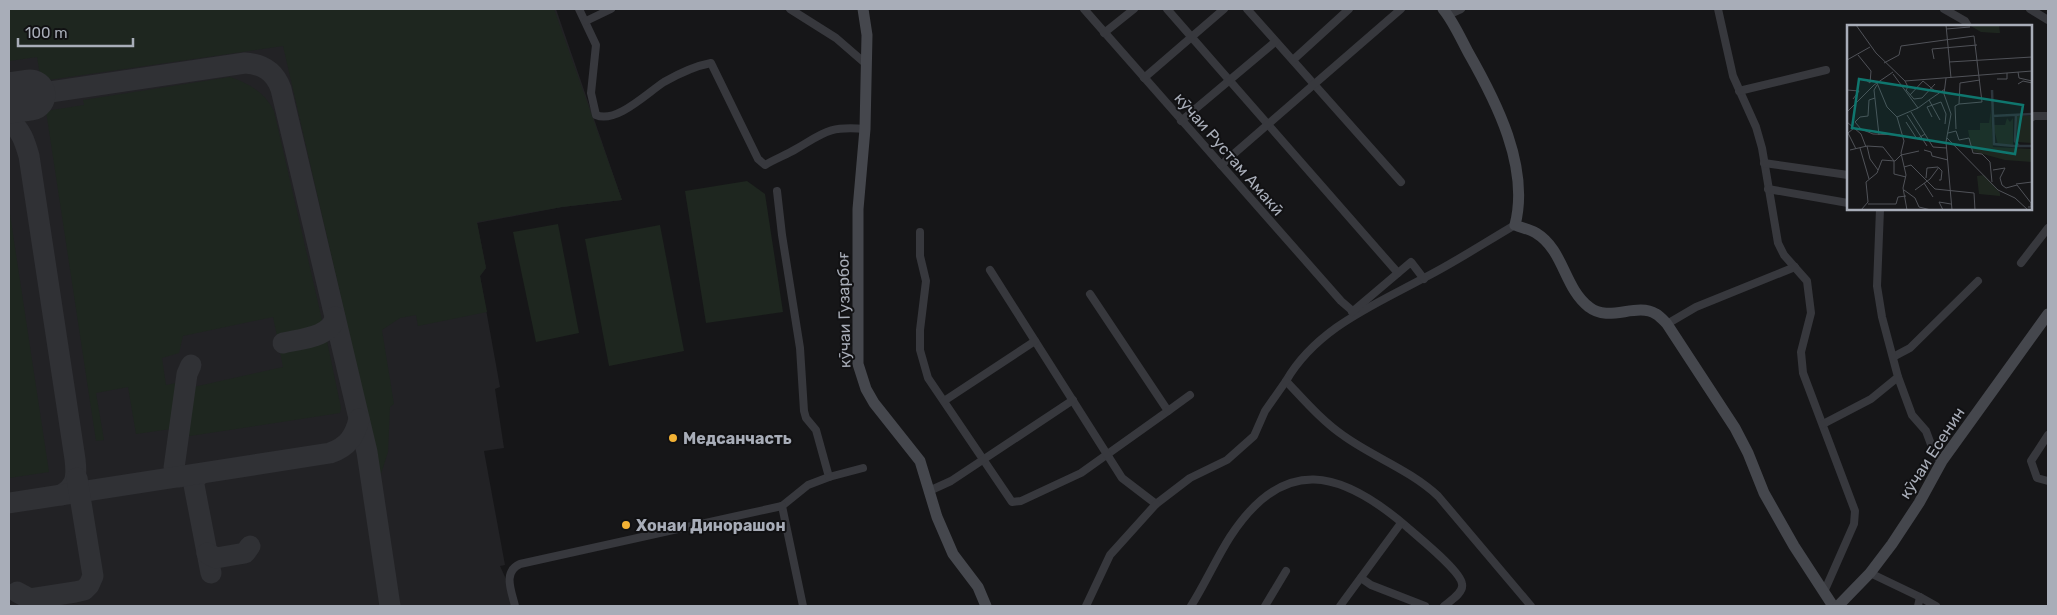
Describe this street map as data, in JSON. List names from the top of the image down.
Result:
{
  "streets": {
    "street": ["кӯчаи Рустам Амакӣ", "кӯчаи Гузарбоғ", "кӯчаи Есенин"]
  },
  "places": ["Медсанчасть", "Хонаи Динорашон"],
  "scale_bar": "100 m"
}
